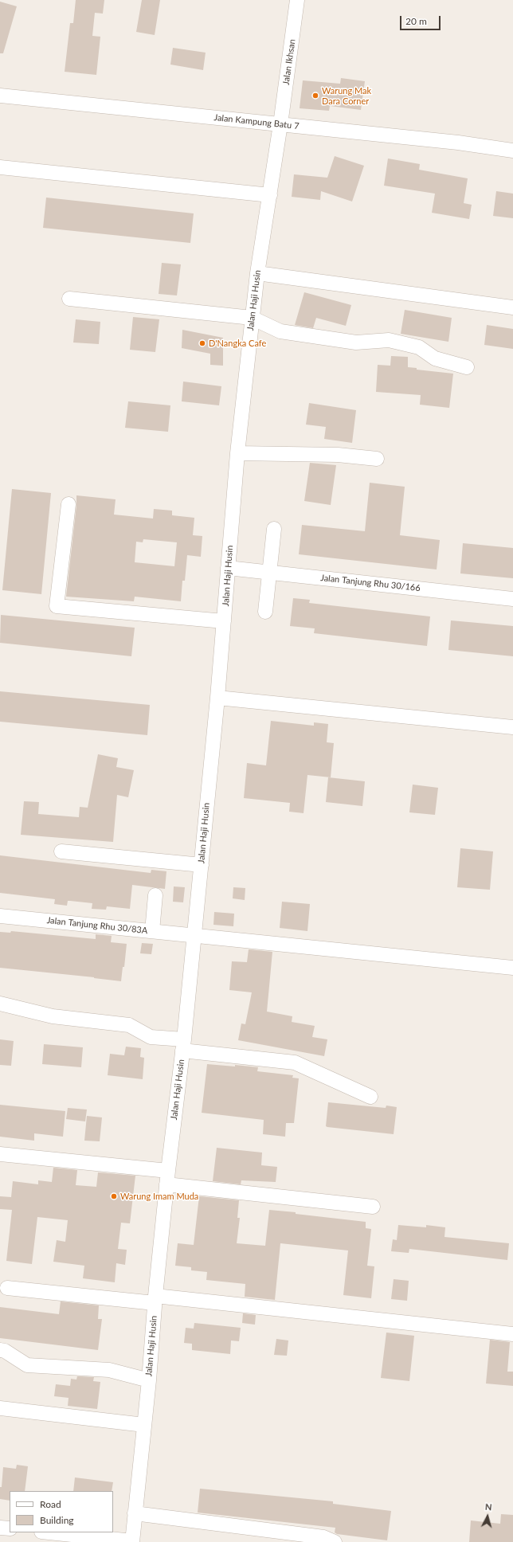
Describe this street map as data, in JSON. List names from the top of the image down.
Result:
{
  "streets": {
    "street": [
      "Jalan Ikhsan",
      "Jalan Kampung Batu 7",
      "Jalan Haji Husin",
      "Jalan Tanjung Rhu 30/166",
      "Jalan Tanjung Rhu 30/83A"
    ]
  },
  "crossings": [
    ["Jalan Ikhsan", "Jalan Kampung Batu 7"],
    ["Jalan Ikhsan", "Jalan Haji Husin"],
    ["Jalan Kampung Batu 7", "Jalan Haji Husin"],
    ["Jalan Haji Husin", "Jalan Tanjung Rhu 30/166"],
    ["Jalan Haji Husin", "Jalan Tanjung Rhu 30/83A"]
  ],
  "places": ["Warung Mak Dara Corner", "D'Nangka Cafe", "Warung Imam Muda"],
  "legend": ["Road", "Building"],
  "scale_bar": "20 m",
  "north": "top"
}
